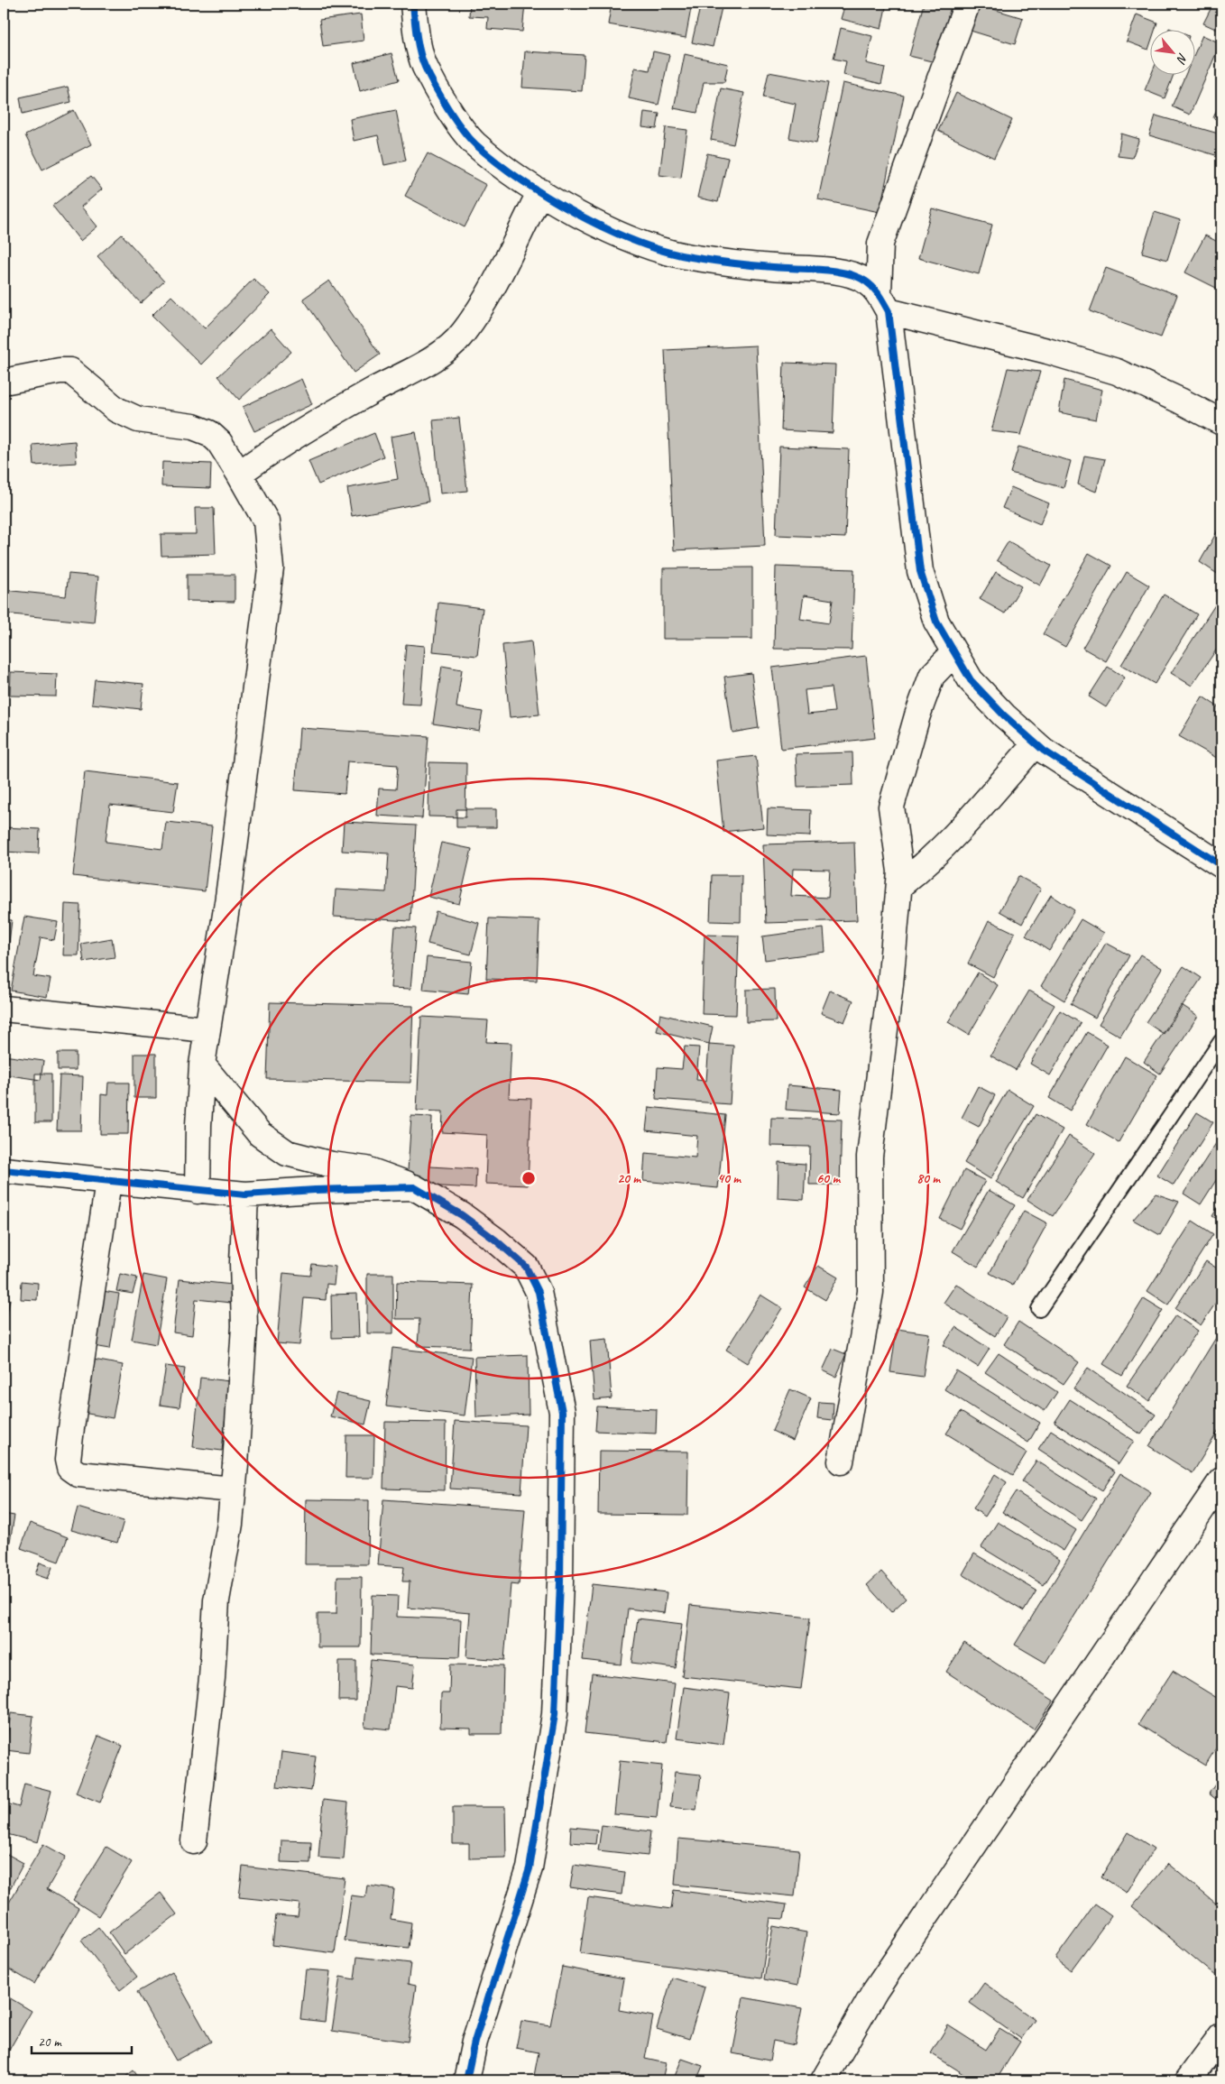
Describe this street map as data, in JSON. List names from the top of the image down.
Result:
{
  "scale_bar": "20 m",
  "north": "bottom right",
  "rings": [
    "20 m",
    "40 m",
    "60 m",
    "80 m"
  ]
}
